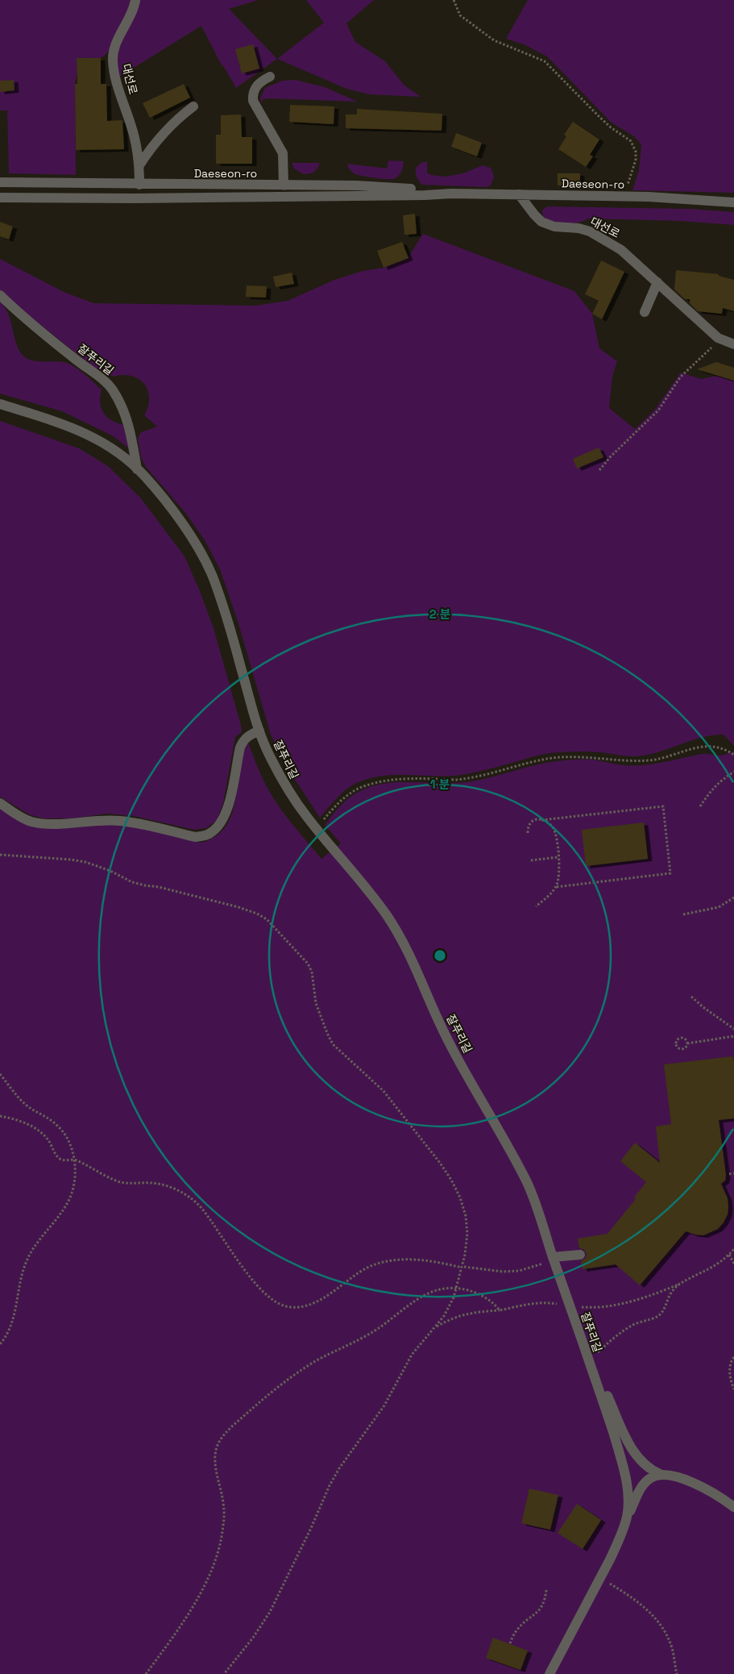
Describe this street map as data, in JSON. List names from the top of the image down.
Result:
{
  "streets": {
    "street": ["대선로", "Daeseon-ro", "잘푸리길"]
  },
  "crossings": [
    ["대선로", "Daeseon-ro"]
  ],
  "rings": ["2 분", "1 분"]
}
